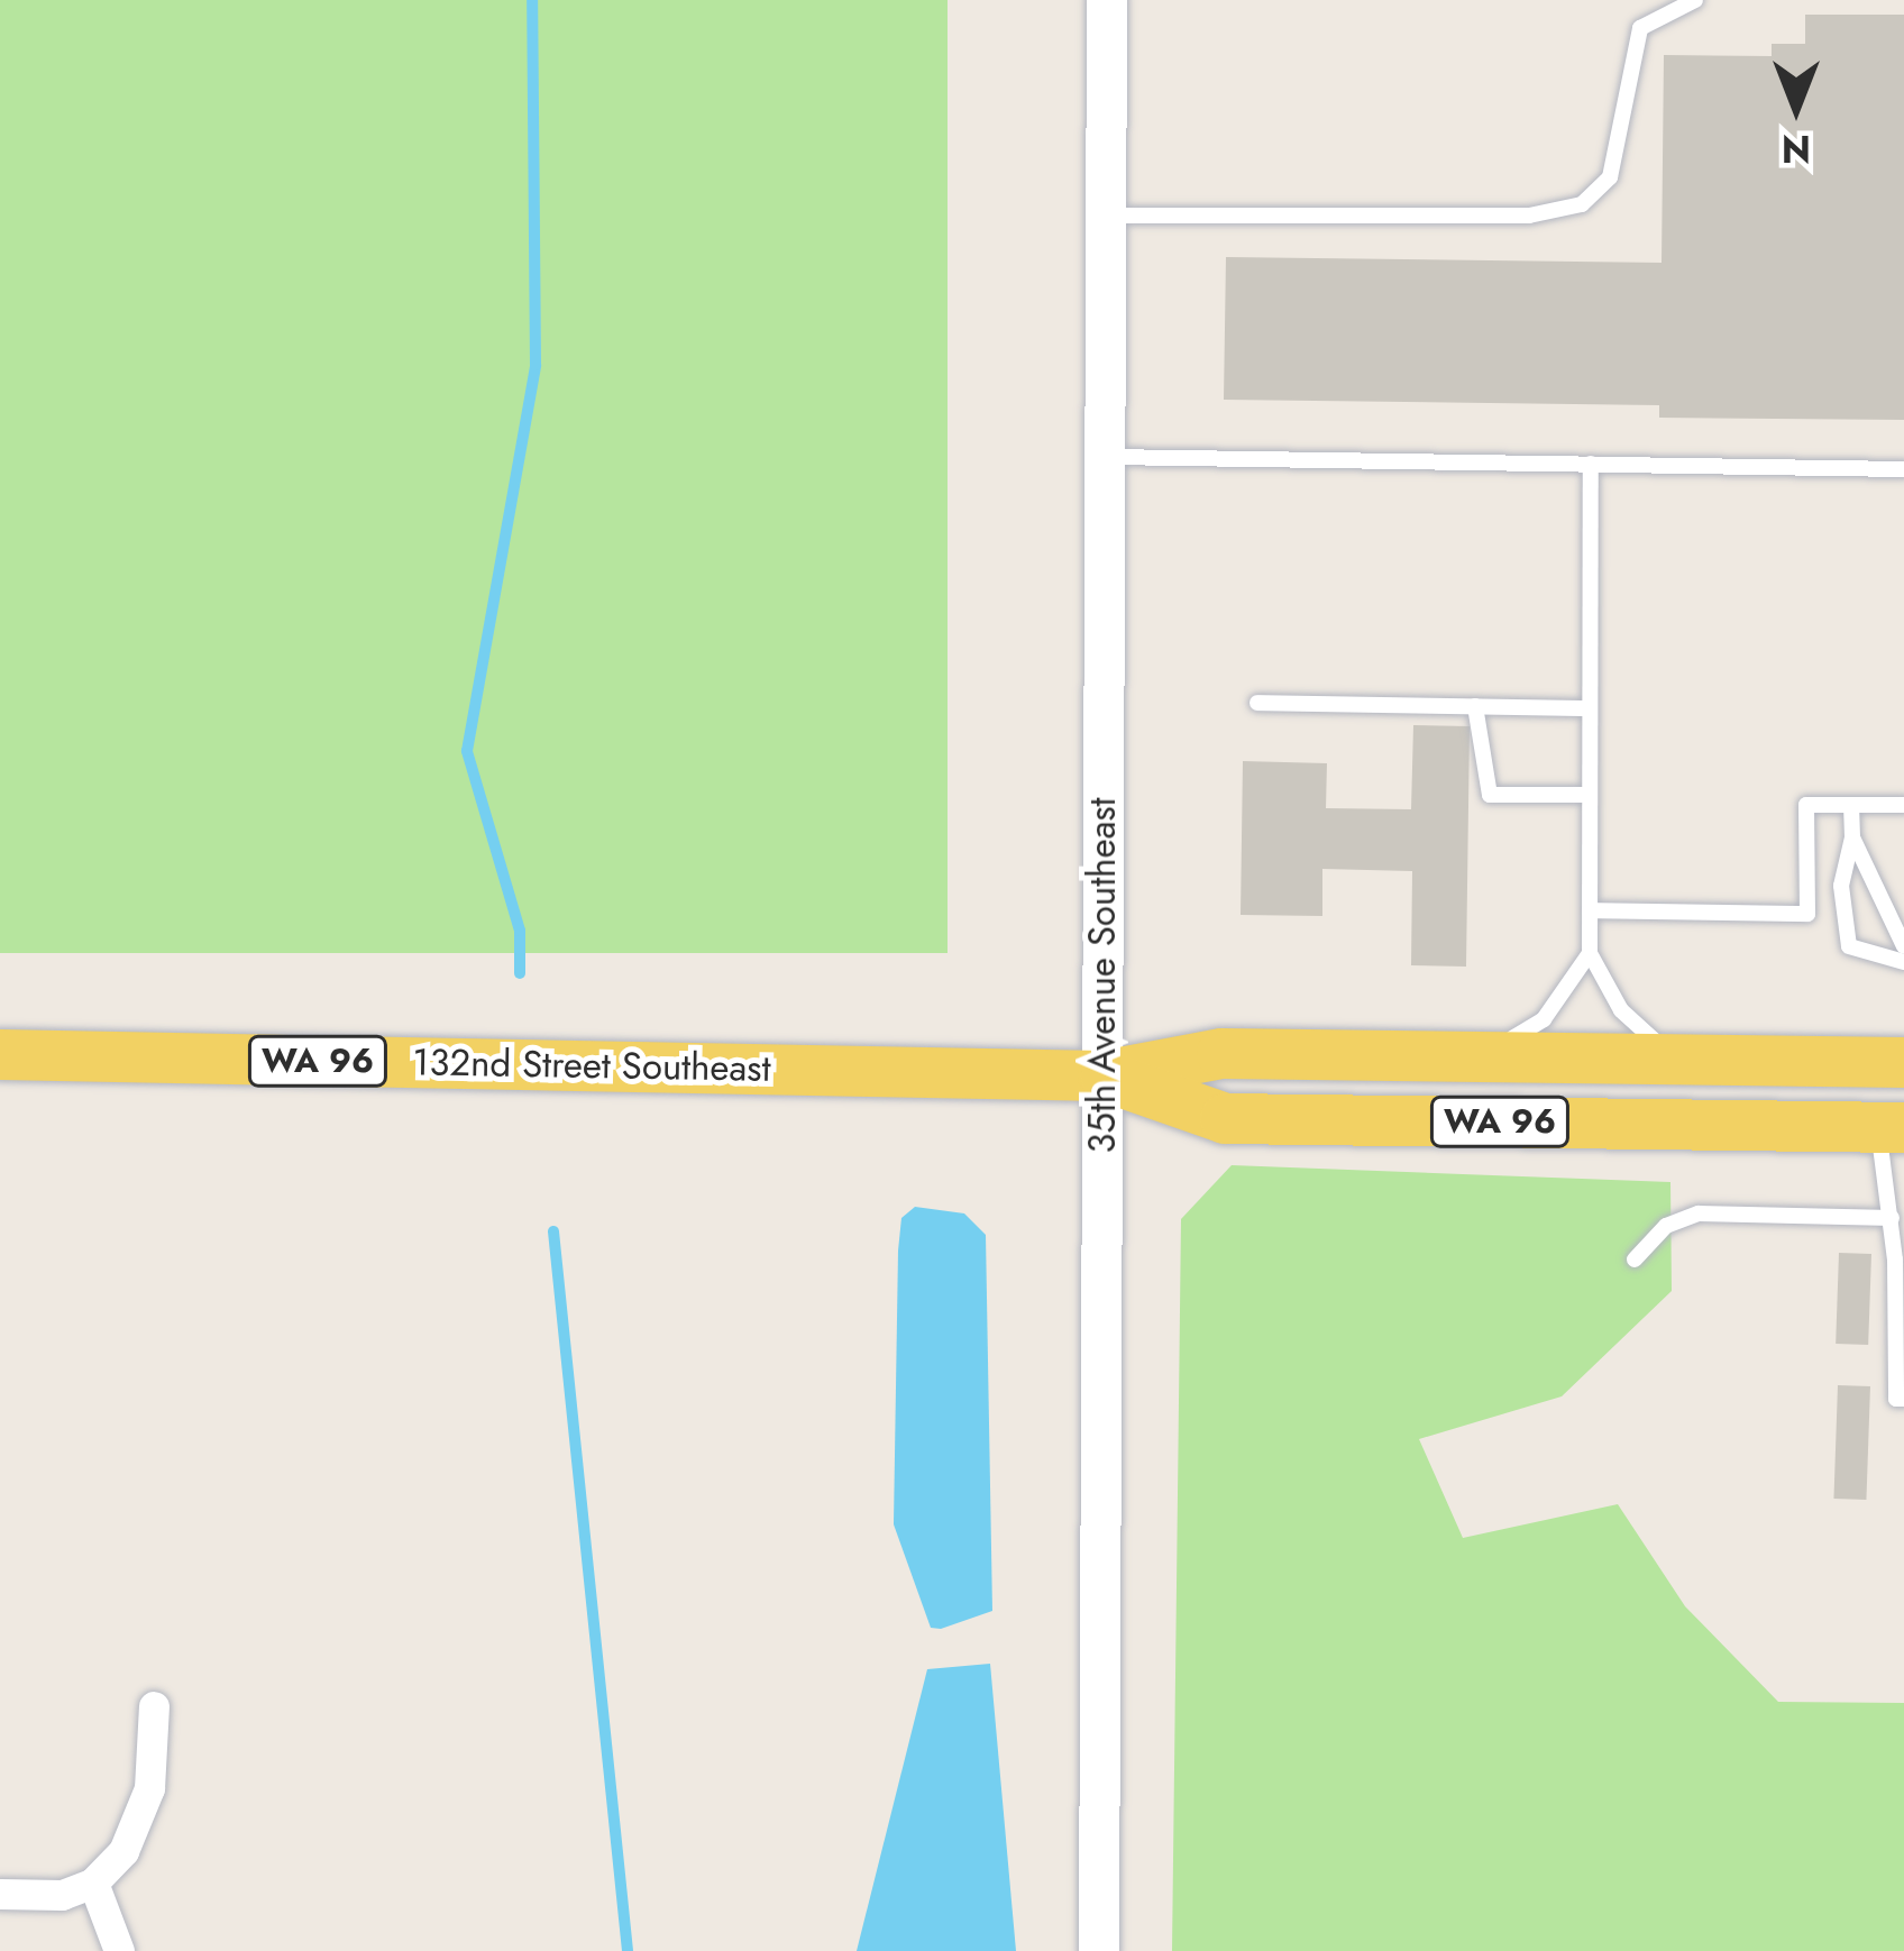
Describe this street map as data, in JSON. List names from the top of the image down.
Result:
{
  "streets": {
    "main road": ["WA 96", "132nd Street Southeast"],
    "street": ["35th Avenue Southeast"]
  },
  "crossings": [
    ["35th Avenue Southeast", "132nd Street Southeast"]
  ],
  "north": "bottom"
}
